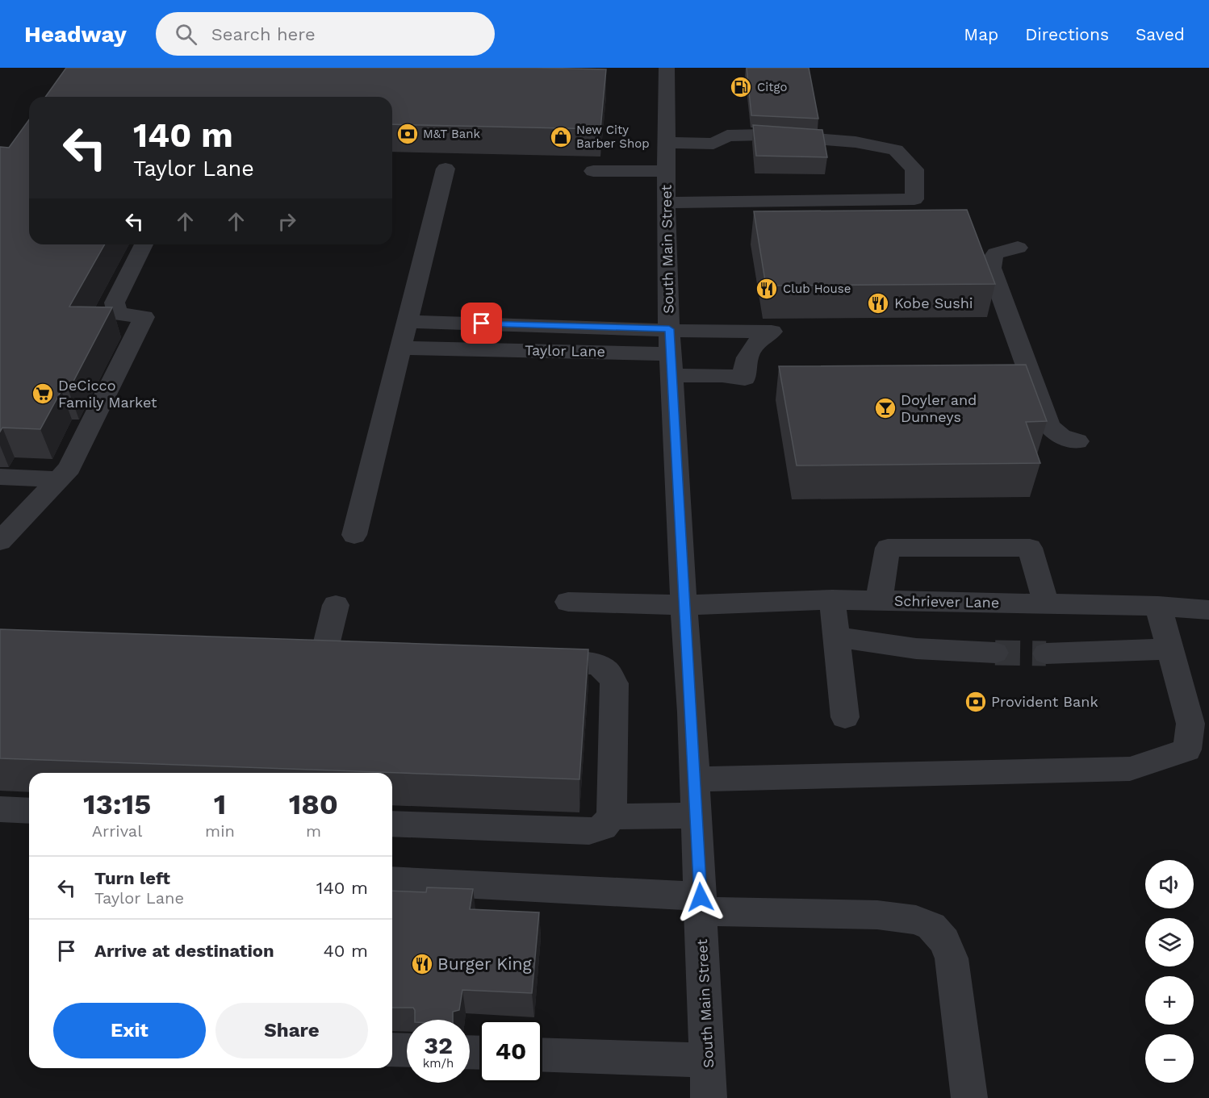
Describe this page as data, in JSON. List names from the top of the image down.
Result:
{
  "streets": {
    "street": ["South Main Street", "Taylor Lane", "Schriever Lane"]
  },
  "crossings": [
    ["South Main Street", "Taylor Lane"],
    ["South Main Street", "Schriever Lane"]
  ],
  "places": {
    "fuel station": ["Citgo"],
    "bank": ["M&T Bank", "Provident Bank"],
    "shop": ["New City Barber Shop"],
    "restaurant": ["Club House", "Kobe Sushi", "Burger King"],
    "supermarket": ["DeCicco Family Market"],
    "bar": ["Doyler and Dunneys"]
  },
  "page": {
    "header": "Headway",
    "search": "Search here",
    "nav": ["Map", "Directions", "Saved"],
    "turn": ["140 m", "Taylor Lane"],
    "eta": [
      "13:15",
      "Arrival",
      "1",
      "min",
      "180",
      "m"
    ],
    "list": [
      {
        "name": "Turn left",
        "note": "Taylor Lane",
        "value": "140 m"
      },
      {
        "name": "Arrive at destination",
        "value": "40 m"
      }
    ],
    "map_buttons": ["+", "−"],
    "buttons": ["Exit", "Share"],
    "speed": "32 km/h",
    "limit": "40"
  }
}
